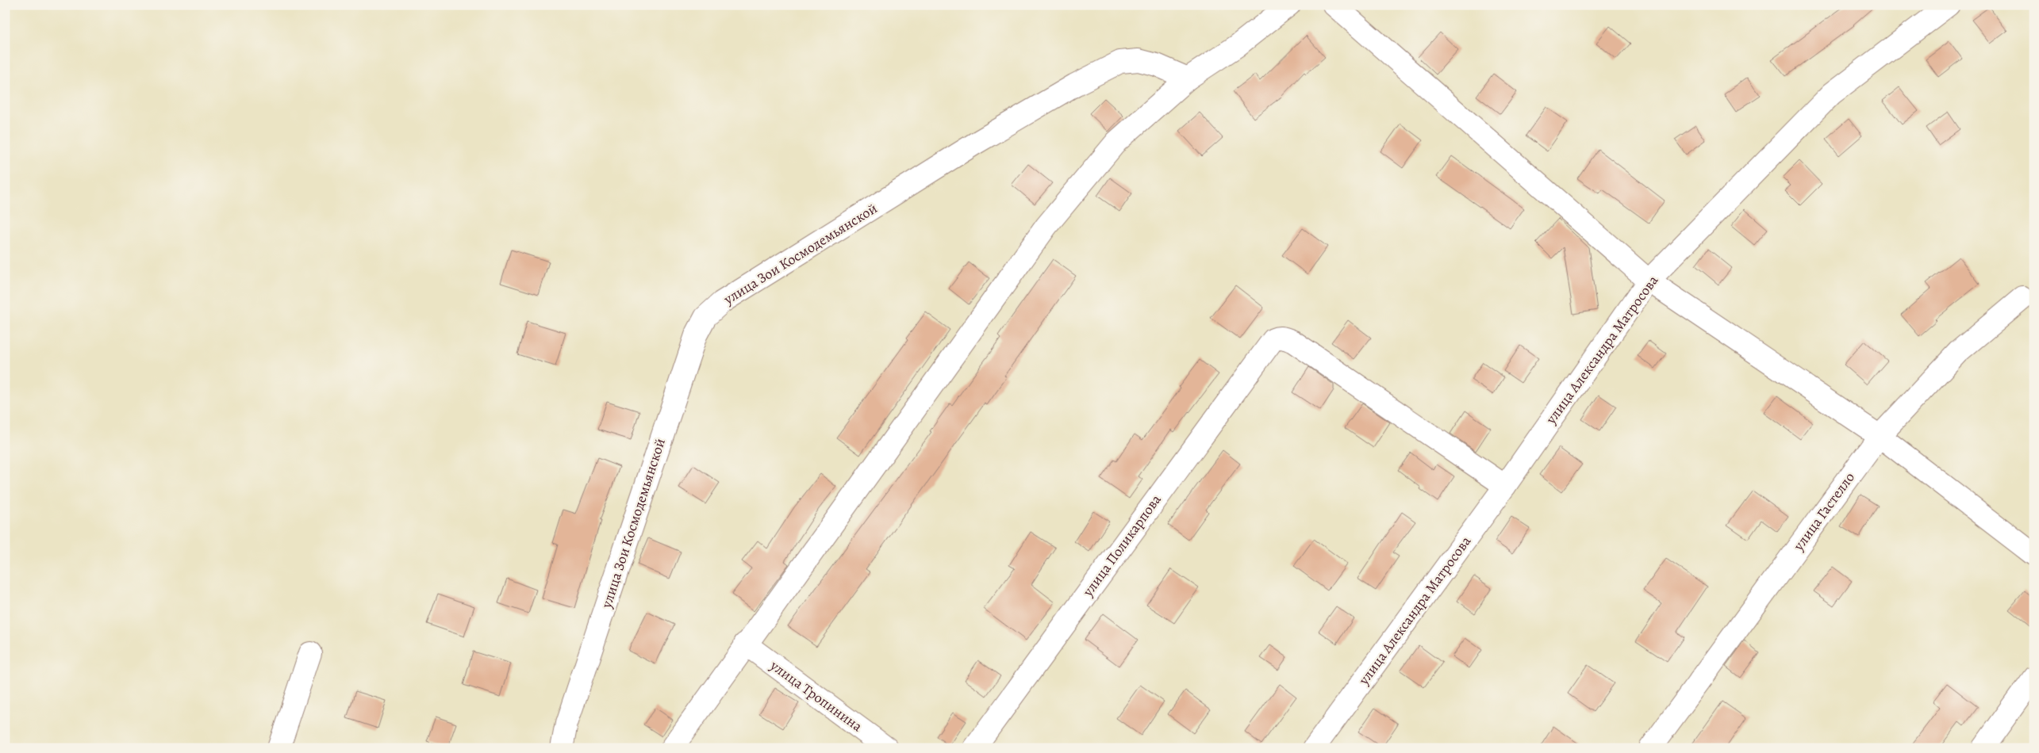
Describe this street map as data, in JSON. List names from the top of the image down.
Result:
{
  "streets": {
    "street": [
      "улица Зои Космодемьянской",
      "улица Александра Матросова",
      "улица Гастелло",
      "улица Поликарпова",
      "улица Тропинина"
    ]
  },
  "crossings": [
    ["улица Александра Матросова", "улица Поликарпова"]
  ]
}
